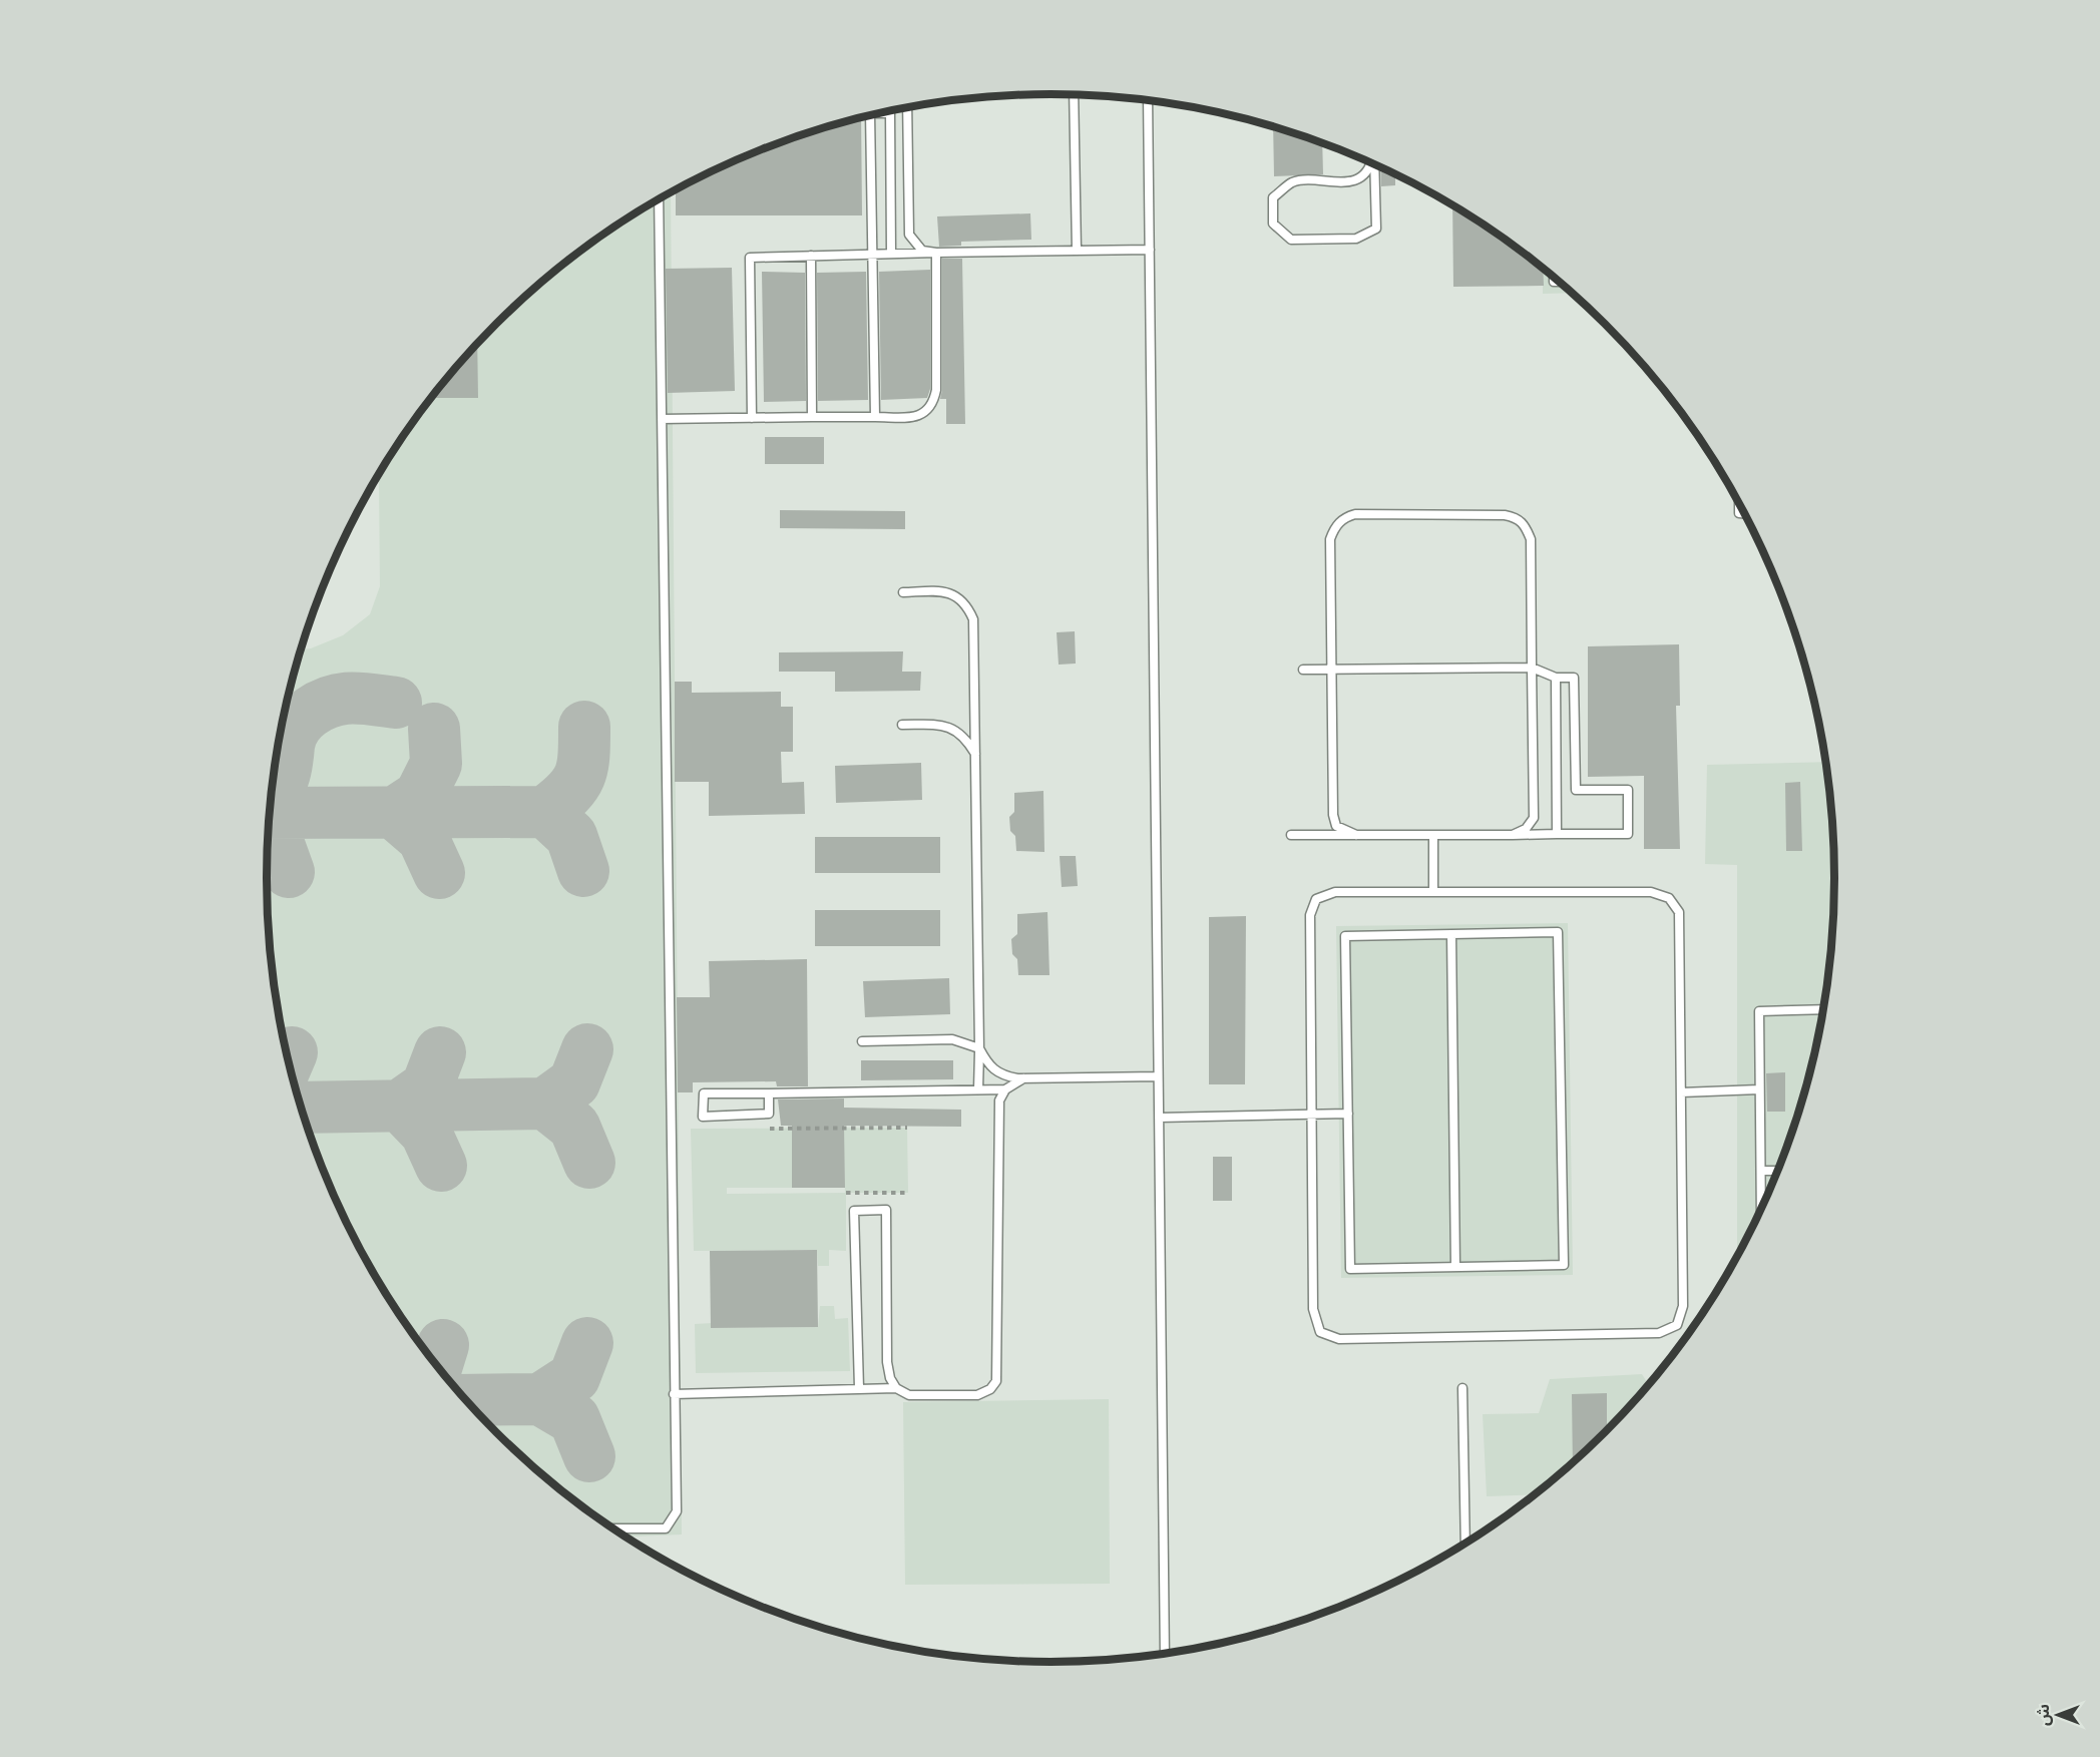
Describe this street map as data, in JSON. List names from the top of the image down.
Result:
{
  "north": "left"
}
